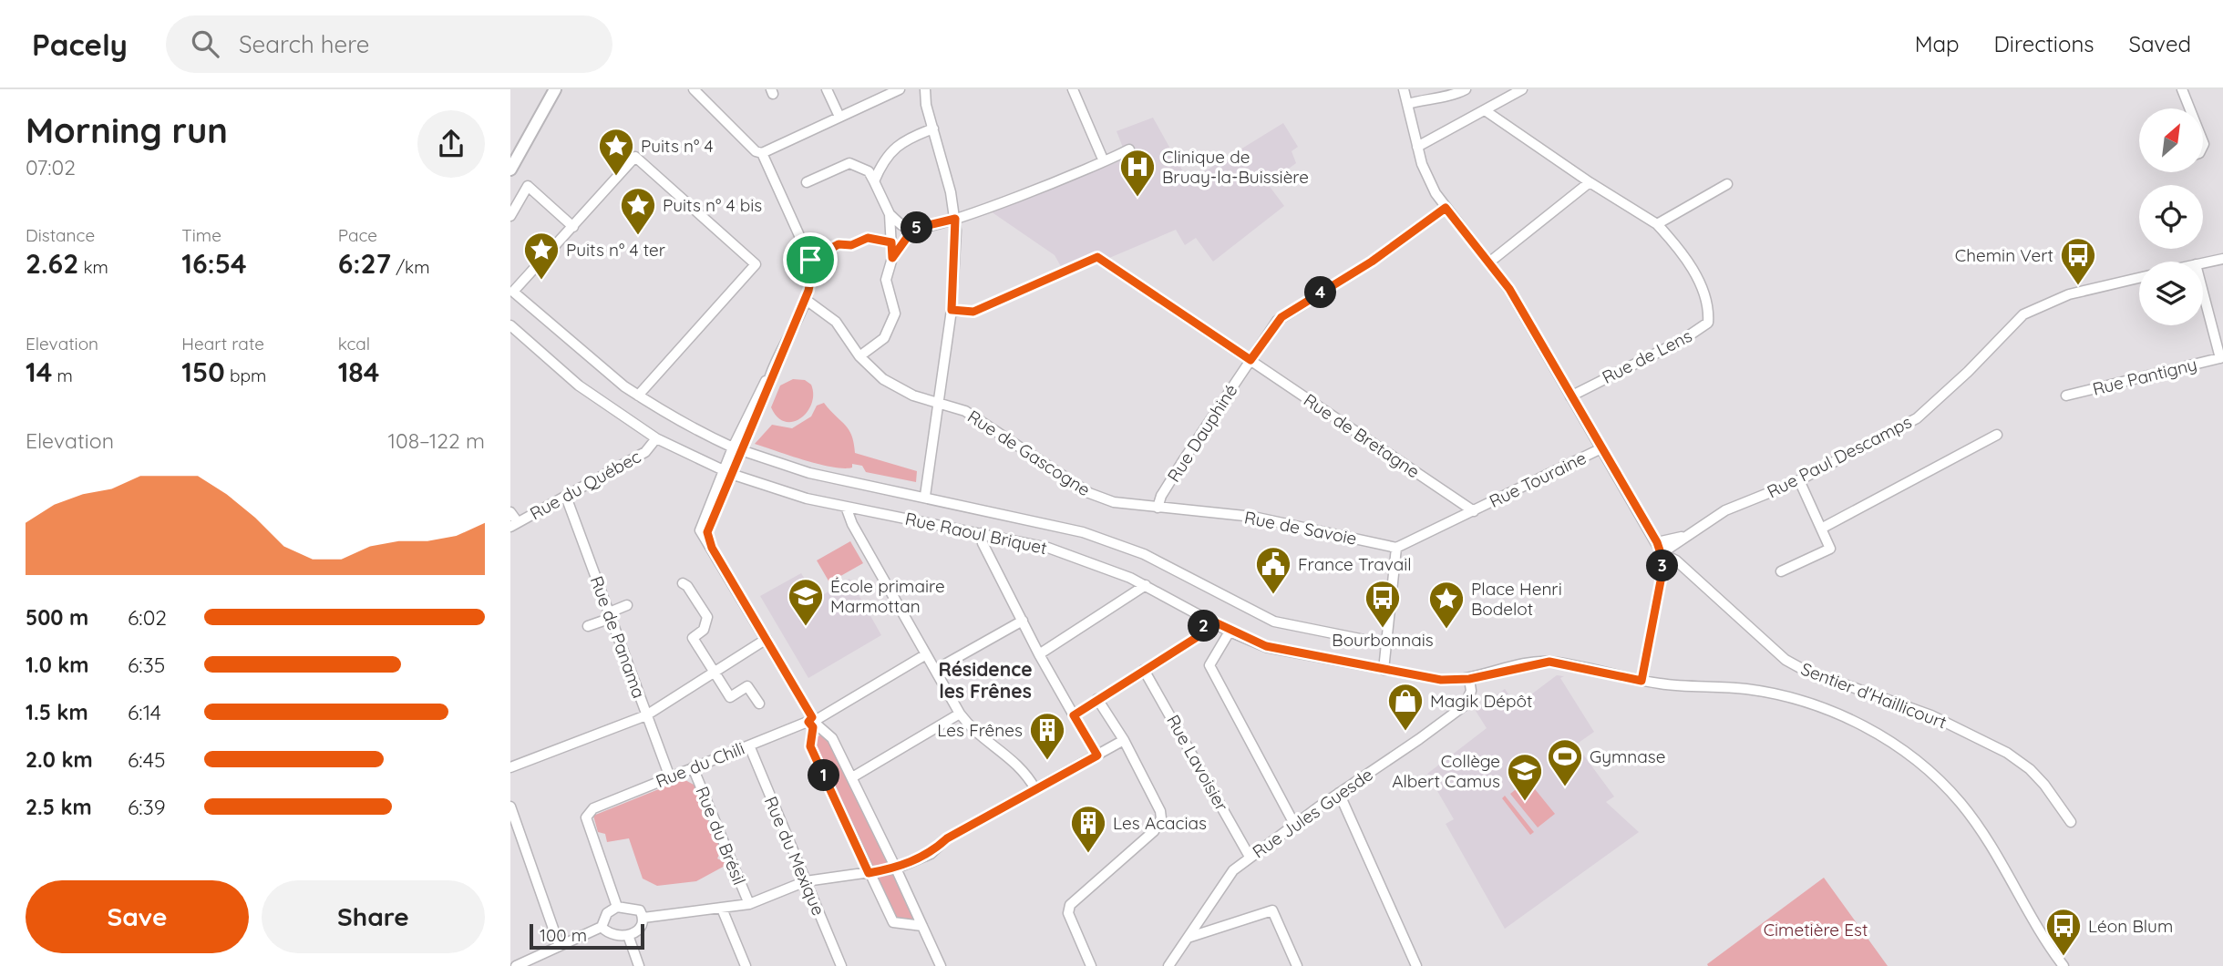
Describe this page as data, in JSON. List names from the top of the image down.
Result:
{
  "streets": {
    "street": [
      "Rue de Lens",
      "Rue Pantigny",
      "Rue Dauphiné",
      "Rue de Bretagne",
      "Rue de Gascogne",
      "Rue Paul Descamps",
      "Rue Touraine",
      "Rue du Québec",
      "Rue de Savoie",
      "Rue Raoul Briquet",
      "Rue de Panama",
      "Sentier d'Haillicourt",
      "Rue Lavoisier",
      "Rue du Chili",
      "Rue Jules Guesde",
      "Rue du Brésil",
      "Rue du Mexique"
    ]
  },
  "crossings": [
    ["Rue Dauphiné", "Rue de Bretagne"],
    ["Rue Dauphiné", "Rue de Gascogne"],
    ["Rue Dauphiné", "Rue de Savoie"],
    ["Rue de Bretagne", "Rue Touraine"],
    ["Rue de Gascogne", "Rue de Savoie"],
    ["Rue Paul Descamps", "Sentier d'Haillicourt"],
    ["Rue du Québec", "Rue Raoul Briquet"],
    ["Rue du Québec", "Rue de Panama"],
    ["Rue Raoul Briquet", "Rue Jules Guesde"],
    ["Rue de Panama", "Rue du Chili"],
    ["Rue Lavoisier", "Rue Jules Guesde"],
    ["Rue du Chili", "Rue du Brésil"],
    ["Rue du Chili", "Rue du Mexique"]
  ],
  "districts": ["Résidence les Frênes"],
  "parks": ["Cimetière Est"],
  "places": {
    "place": [
      "Puits n° 4",
      "Puits n° 4 bis",
      "Puits n° 4 ter",
      "Place Henri Bodelot"
    ],
    "hospital": ["Clinique de Bruay-la-Buissière"],
    "bus stop": ["Chemin Vert", "Bourbonnais", "Léon Blum"],
    "public building": ["France Travail"],
    "school or university": ["École primaire Marmottan", "Collège Albert Camus"],
    "shop": ["Magik Dépôt"],
    "building": ["Les Frênes", "Les Acacias"],
    "sports": ["Gymnase"]
  },
  "scale_bar": "100 m",
  "north": "top right",
  "page": {
    "header": "Pacely",
    "search": "Search here",
    "nav": ["Map", "Directions", "Saved"],
    "heading": ["Morning run", "07:02"],
    "stats": [
      ["Distance", "2.62 km"],
      ["Time", "16:54"],
      ["Pace", "6:27 /km"],
      ["Elevation", "14 m"],
      ["Heart rate", "150 bpm"],
      ["kcal", "184"]
    ],
    "pins": [
      "5",
      "4",
      "3",
      "2",
      "1"
    ],
    "chart": ["Elevation", "108–122 m"],
    "list": [
      {
        "name": "500 m",
        "note": "6:02"
      },
      {
        "name": "1.0 km",
        "note": "6:35"
      },
      {
        "name": "1.5 km",
        "note": "6:14"
      },
      {
        "name": "2.0 km",
        "note": "6:45"
      },
      {
        "name": "2.5 km",
        "note": "6:39"
      }
    ],
    "buttons": ["Save", "Share"],
    "scale": "100 m"
  }
}
